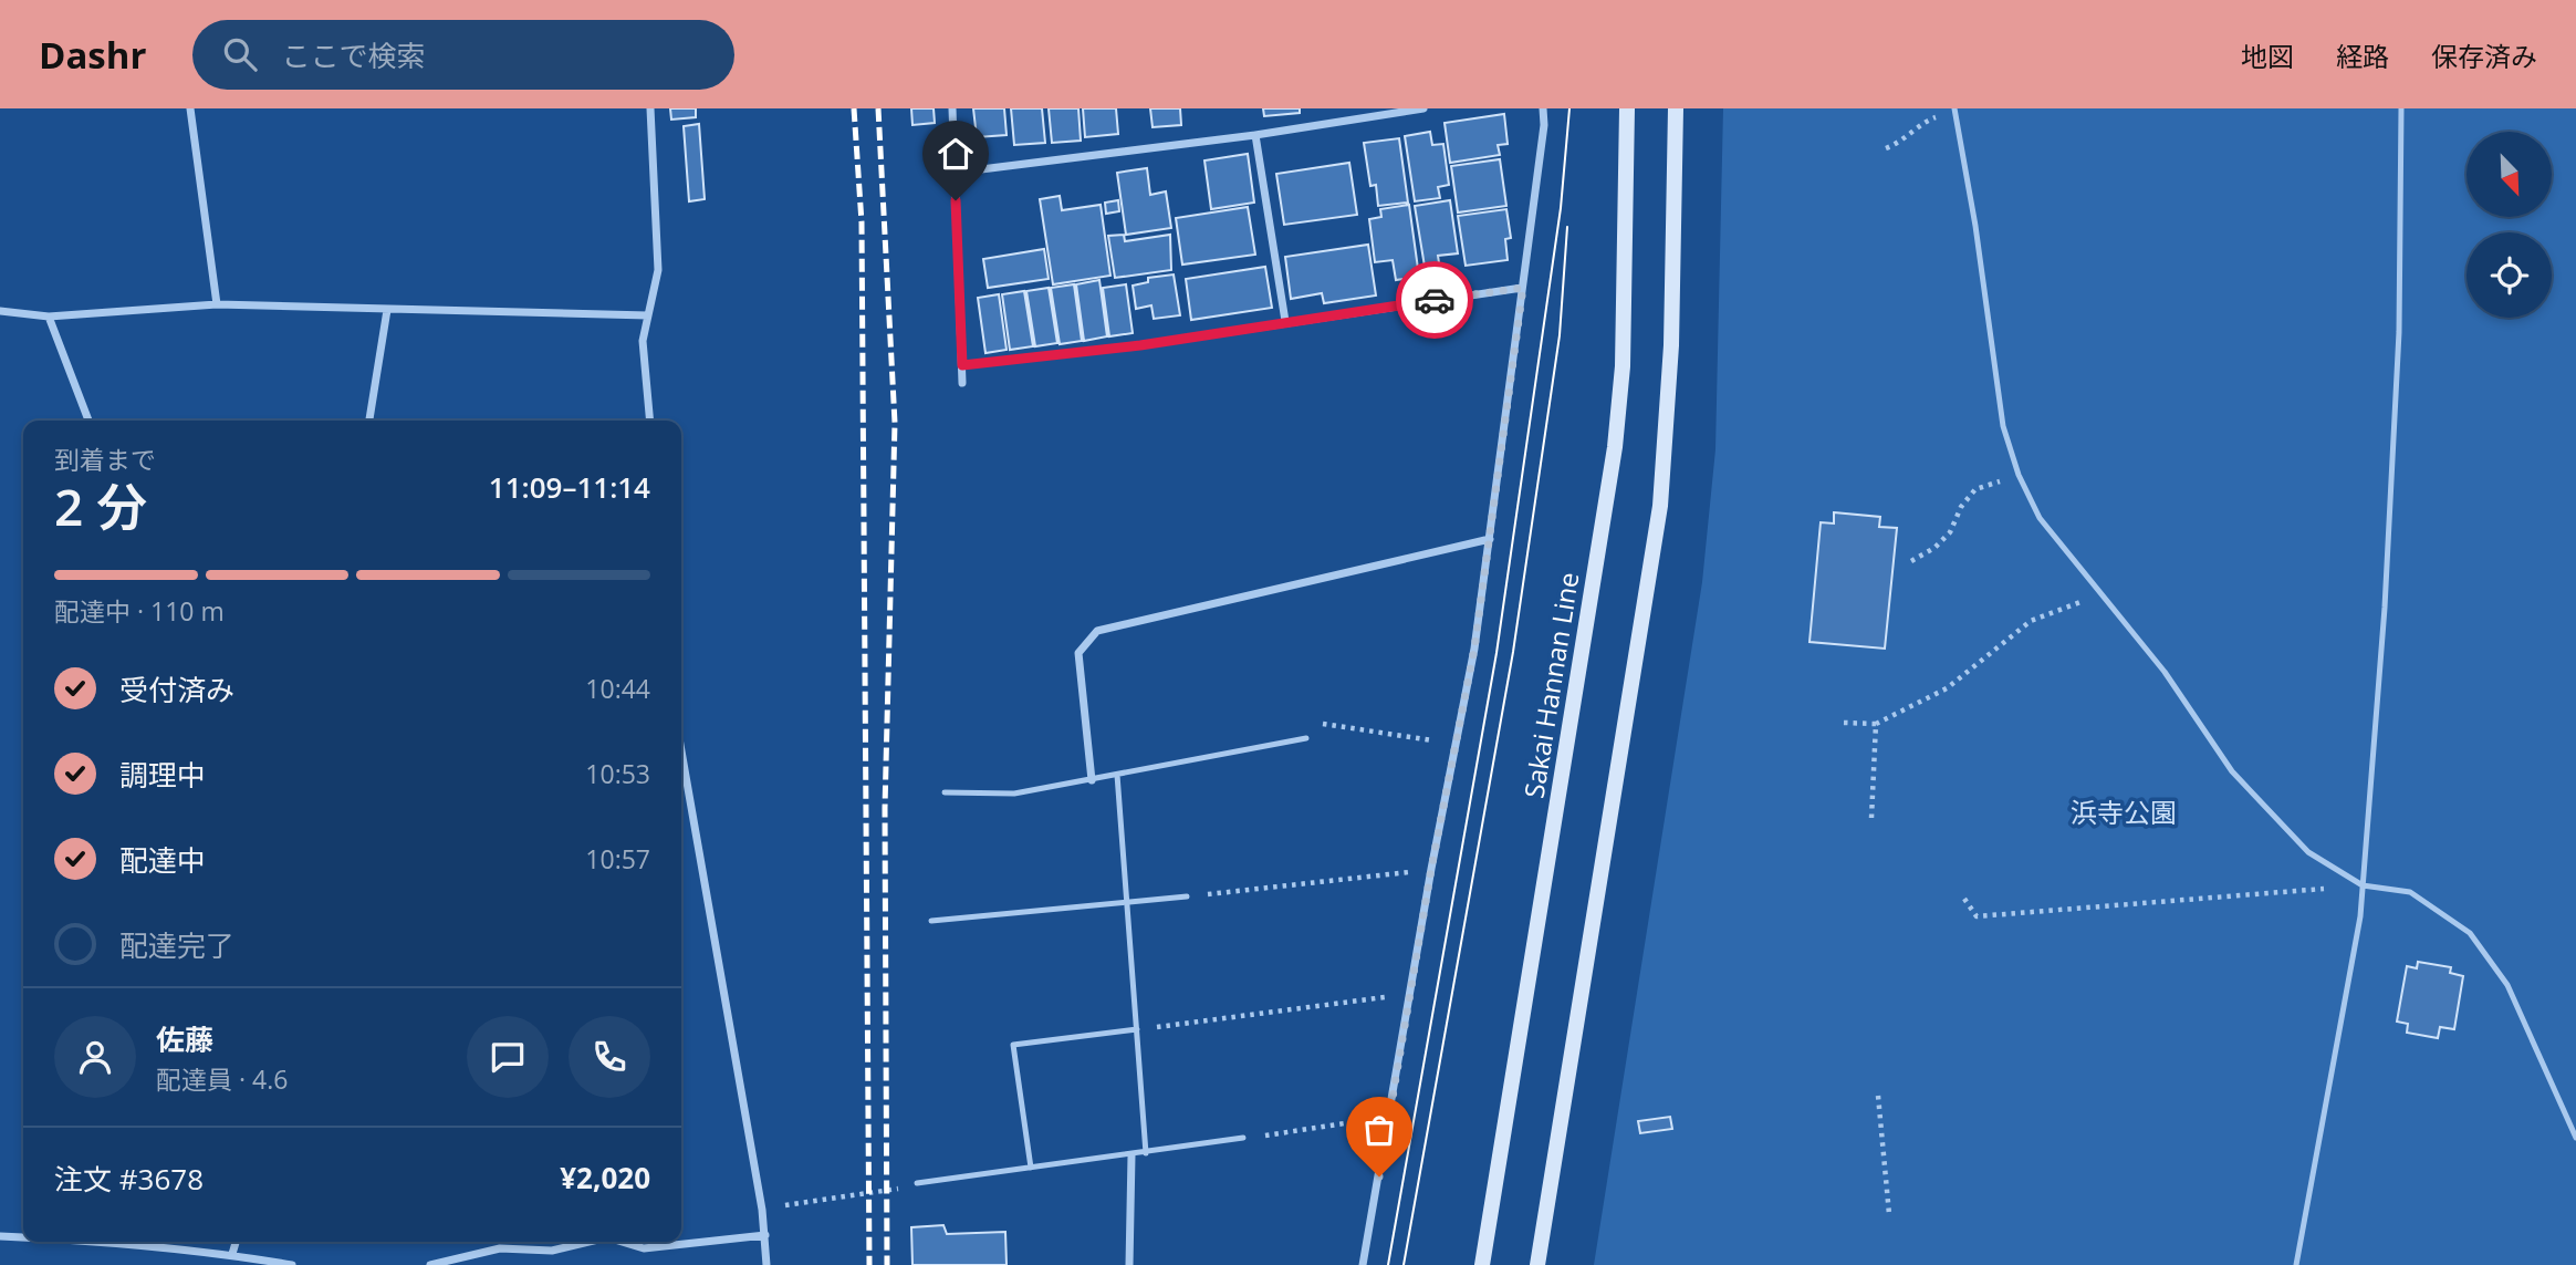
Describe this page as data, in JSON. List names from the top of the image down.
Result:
{
  "streets": {
    "main road": ["Sakai Hannan Line"]
  },
  "parks": ["浜寺公園"],
  "north": "bottom right",
  "page": {
    "header": "Dashr",
    "search": "ここで検索",
    "nav": ["地図", "経路", "保存済み"],
    "heading": ["2 分", "到着まで", "11:09–11:14"],
    "panel": [
      "佐藤",
      "配達員 · 4.6",
      "注文 #3678",
      "¥2,020"
    ],
    "bar": "配達中 · 110 m",
    "list": [
      ["受付済み", "10:44"],
      ["調理中", "10:53"],
      ["配達中", "10:57"],
      "配達完了"
    ]
  }
}
